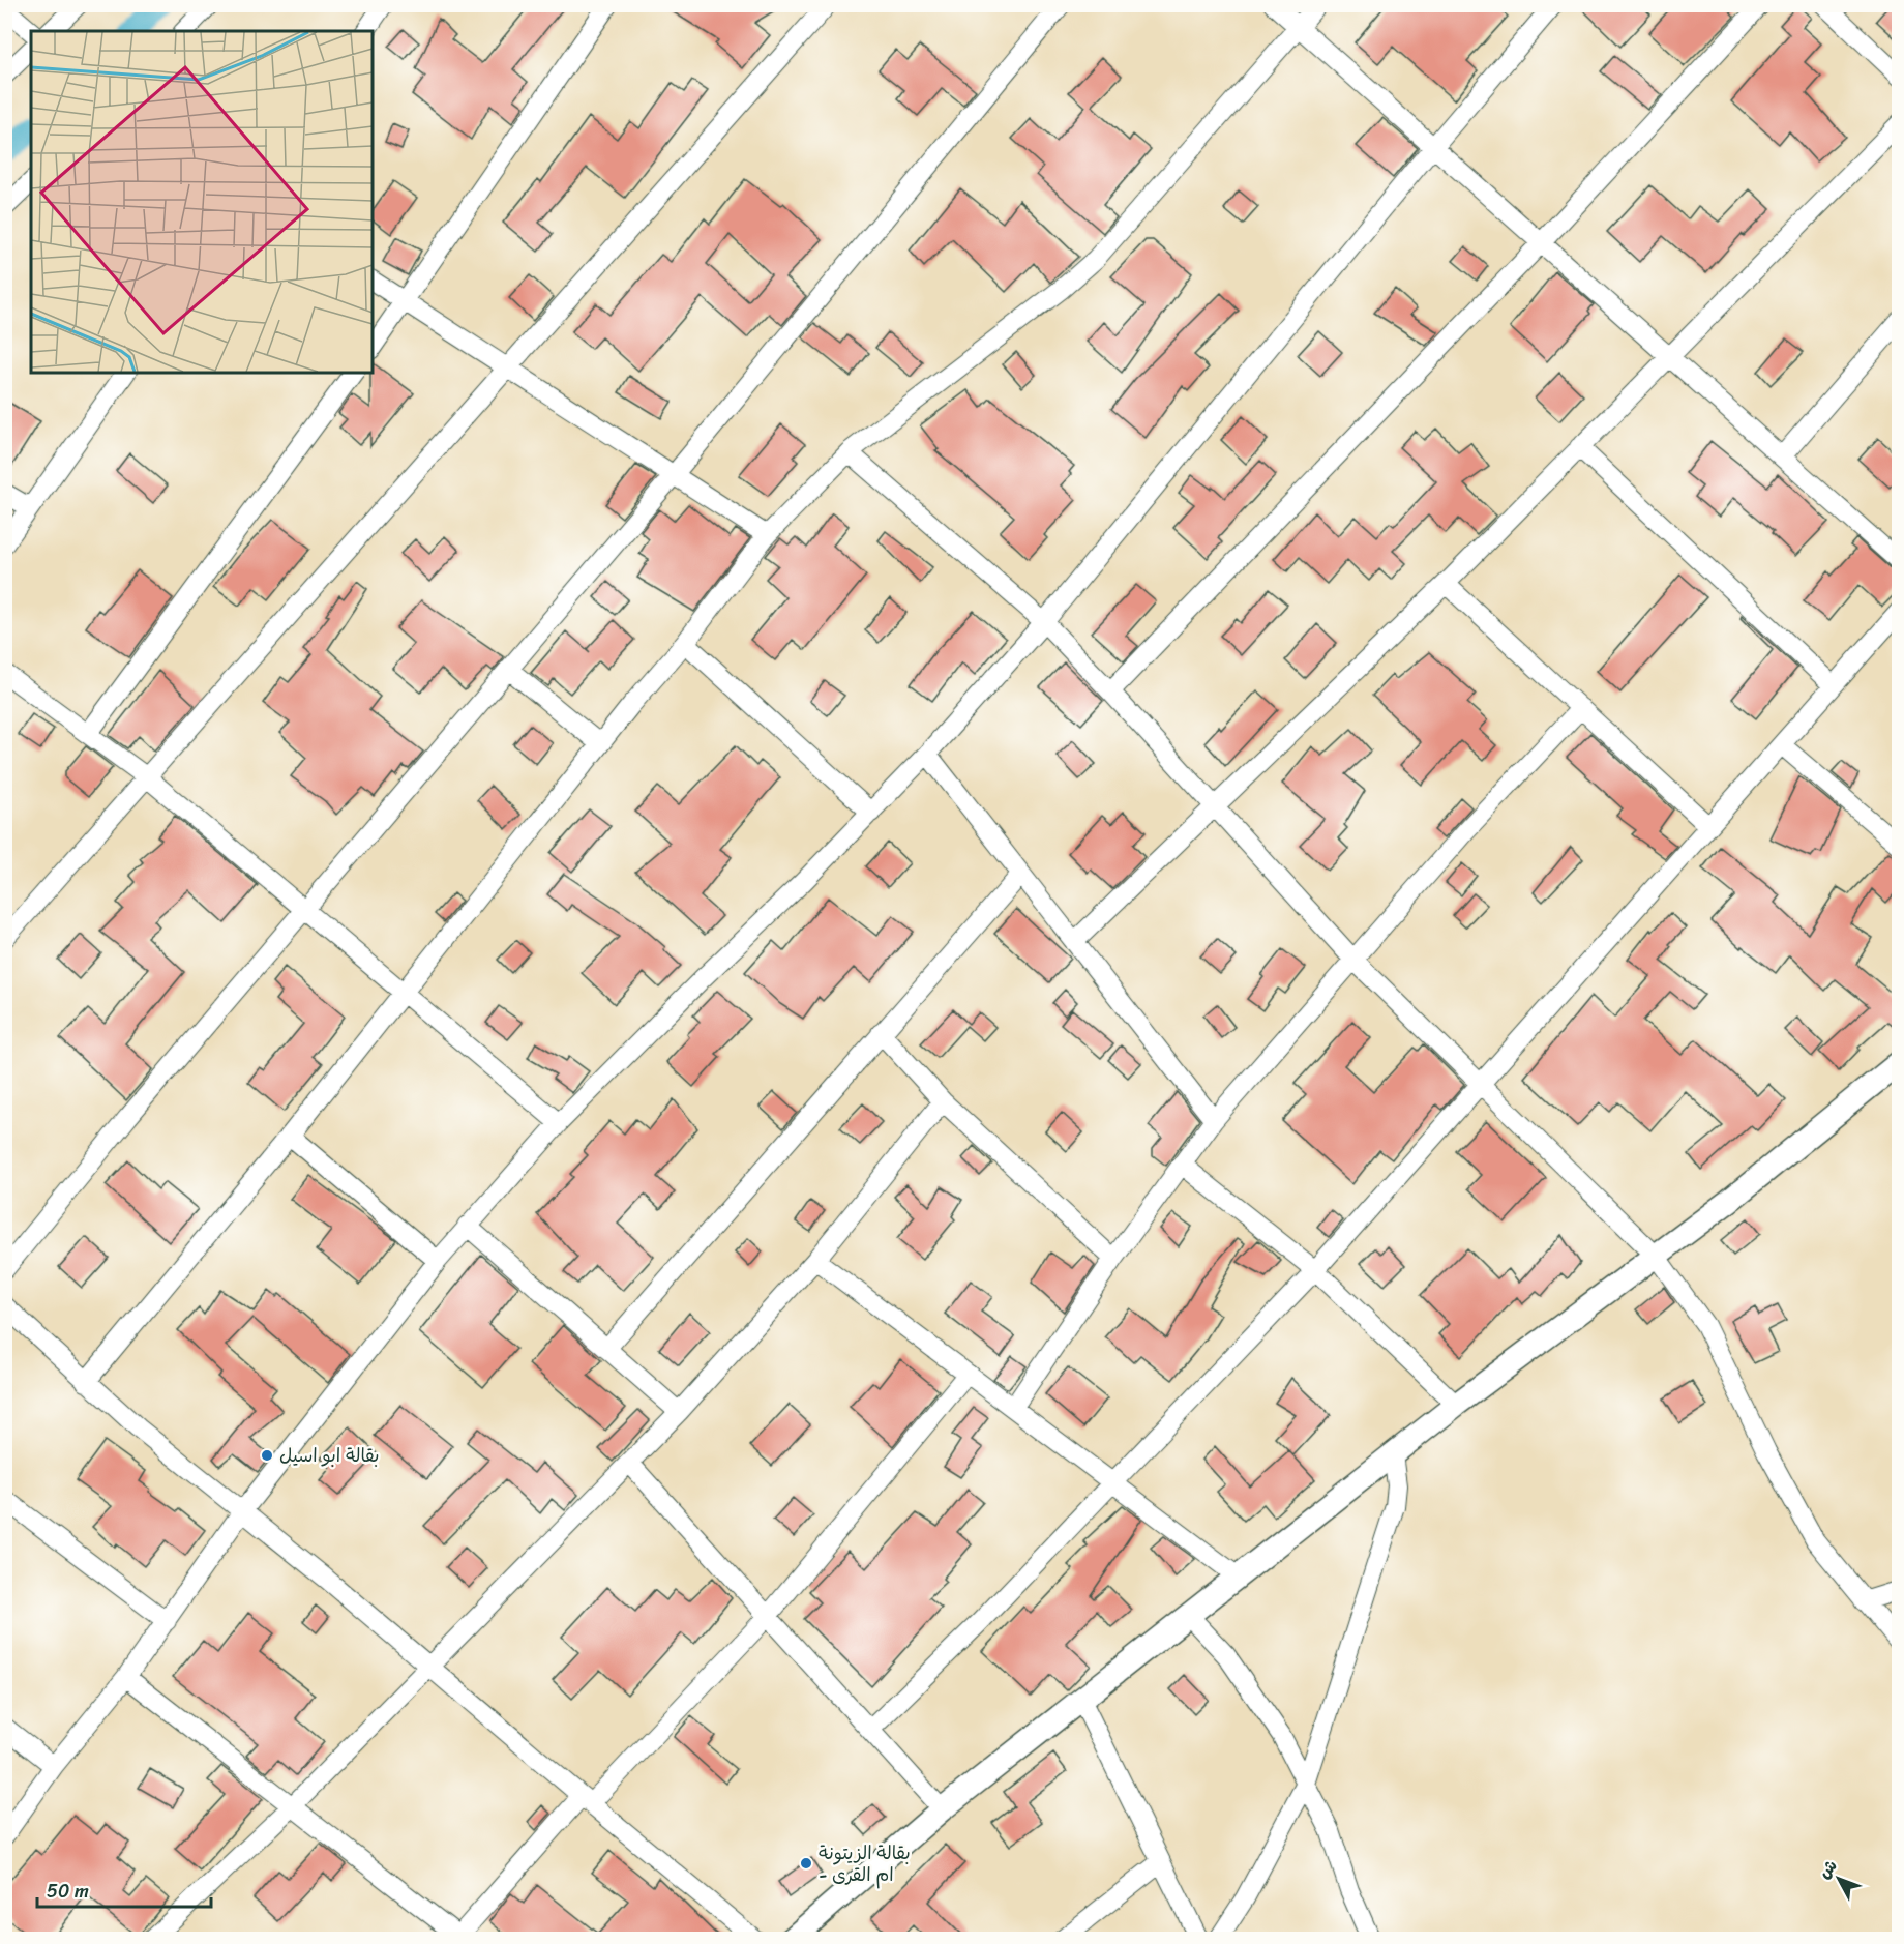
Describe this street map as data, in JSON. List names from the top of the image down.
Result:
{
  "places": ["بقالة ابو اسيل", "بقالة الزيتونة - ام القرى"],
  "scale_bar": "50 m",
  "north": "top left"
}
